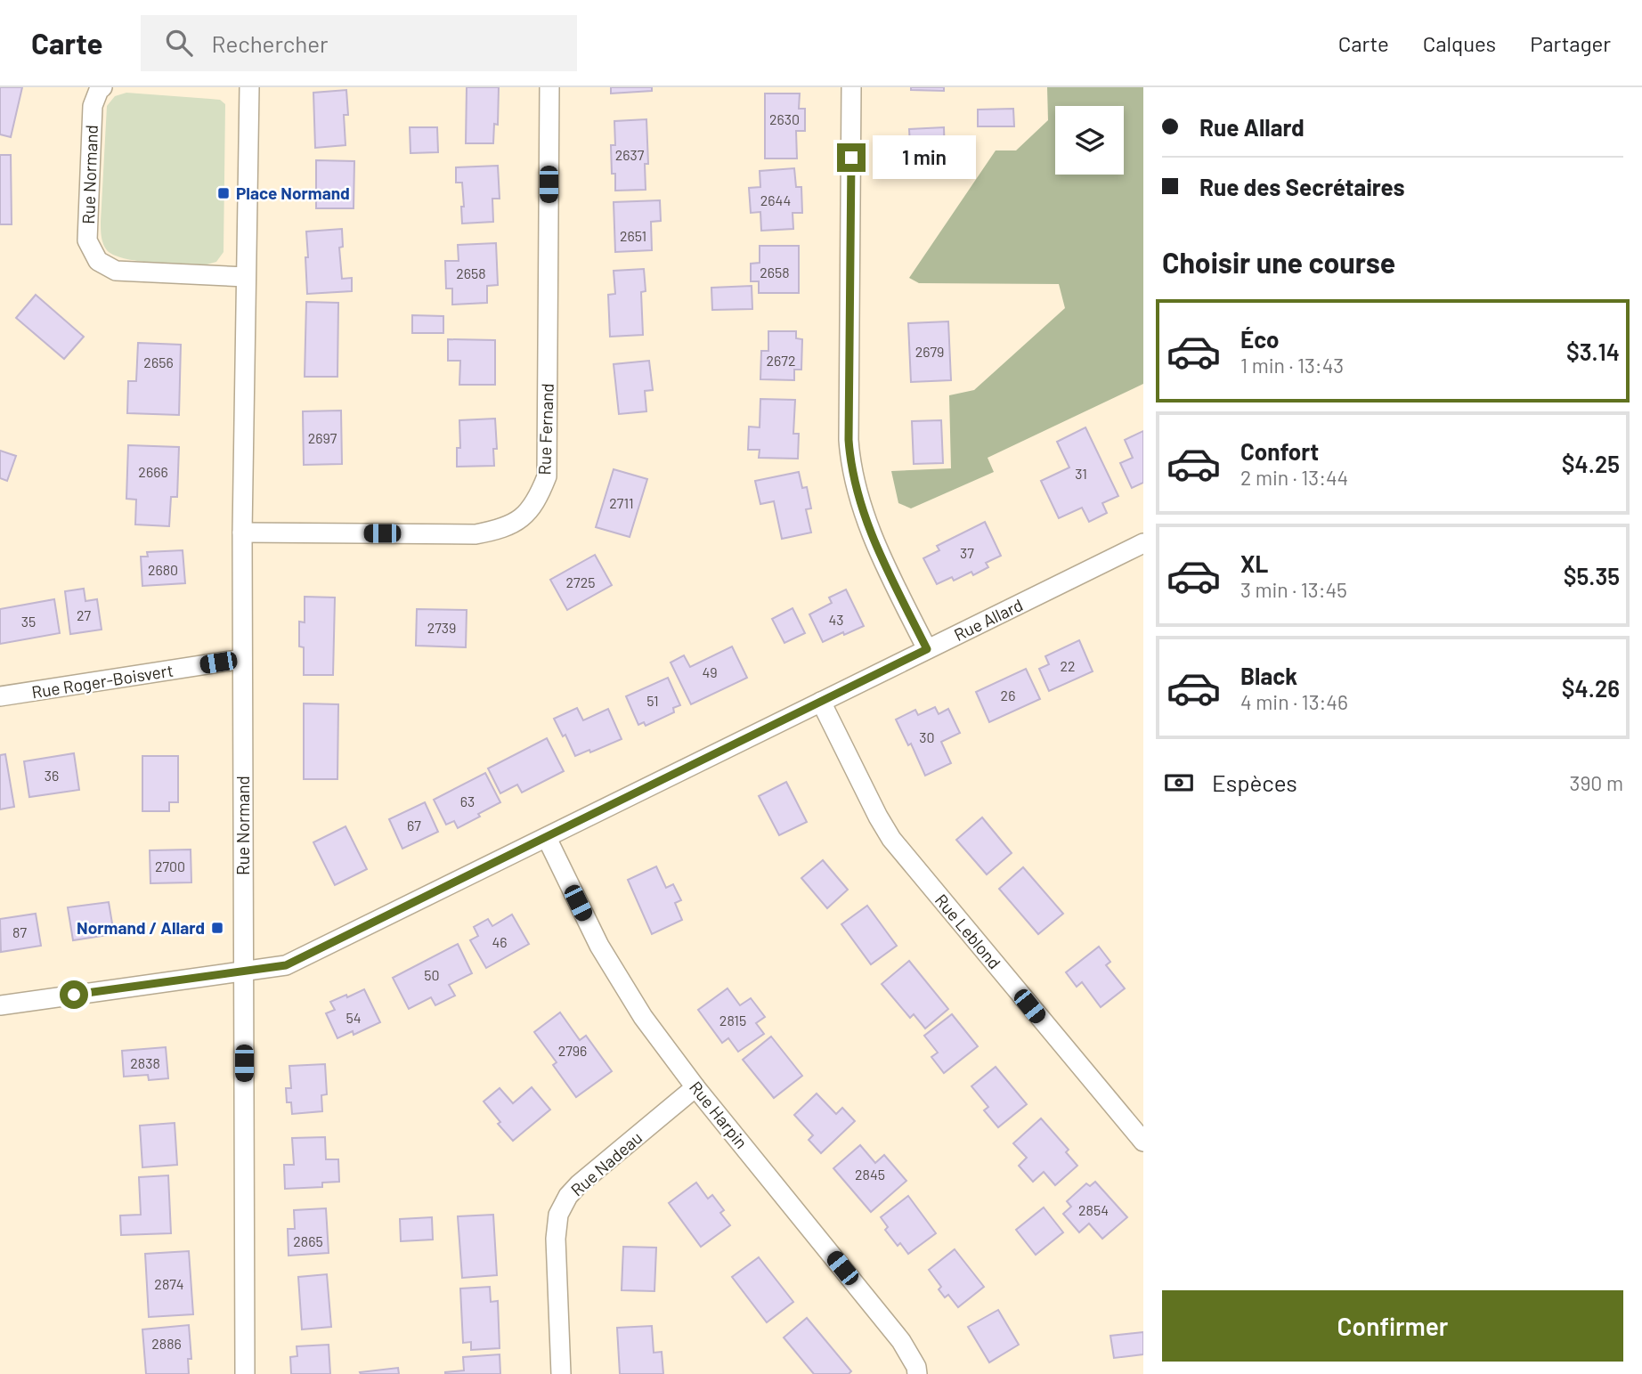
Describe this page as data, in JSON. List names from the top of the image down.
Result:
{
  "streets": {
    "street": [
      "Rue Normand",
      "Rue Fernand",
      "Rue Allard",
      "Rue Roger-Boisvert",
      "Rue Leblond",
      "Rue Harpin",
      "Rue Nadeau"
    ]
  },
  "crossings": [
    ["Rue Normand", "Rue Fernand"],
    ["Rue Normand", "Rue Allard"],
    ["Rue Normand", "Rue Roger-Boisvert"],
    ["Rue Allard", "Rue Leblond"],
    ["Rue Allard", "Rue Harpin"],
    ["Rue Harpin", "Rue Nadeau"]
  ],
  "places": {
    "transit": ["Place Normand", "Normand / Allard"]
  },
  "house_numbers": [
    "2630",
    "2637",
    "2644",
    "2651",
    "2658",
    "2658",
    "2679",
    "2672",
    "2656",
    "2697",
    "2666",
    "31",
    "2711",
    "37",
    "2680",
    "2725",
    "27",
    "43",
    "35",
    "2739",
    "22",
    "49",
    "26",
    "51",
    "30",
    "36",
    "63",
    "67",
    "2700",
    "87",
    "46",
    "50",
    "54",
    "2815",
    "2796",
    "2838",
    "2845",
    "2854",
    "2865",
    "2874",
    "2886"
  ],
  "page": {
    "header": "Carte",
    "search": "Rechercher",
    "nav": ["Carte", "Calques", "Partager"],
    "banner": ["Rue Allard", "Rue des Secrétaires"],
    "bubble": "1 min",
    "heading": "Choisir une course",
    "list": [
      {
        "name": "Éco",
        "note": "1 min · 13:43",
        "value": "$3.14"
      },
      {
        "name": "Confort",
        "note": "2 min · 13:44",
        "value": "$4.25"
      },
      {
        "name": "XL",
        "note": "3 min · 13:45",
        "value": "$5.35"
      },
      {
        "name": "Black",
        "note": "4 min · 13:46",
        "value": "$4.26"
      }
    ],
    "pay": ["Espèces", "390 m"],
    "buttons": "Confirmer"
  }
}
